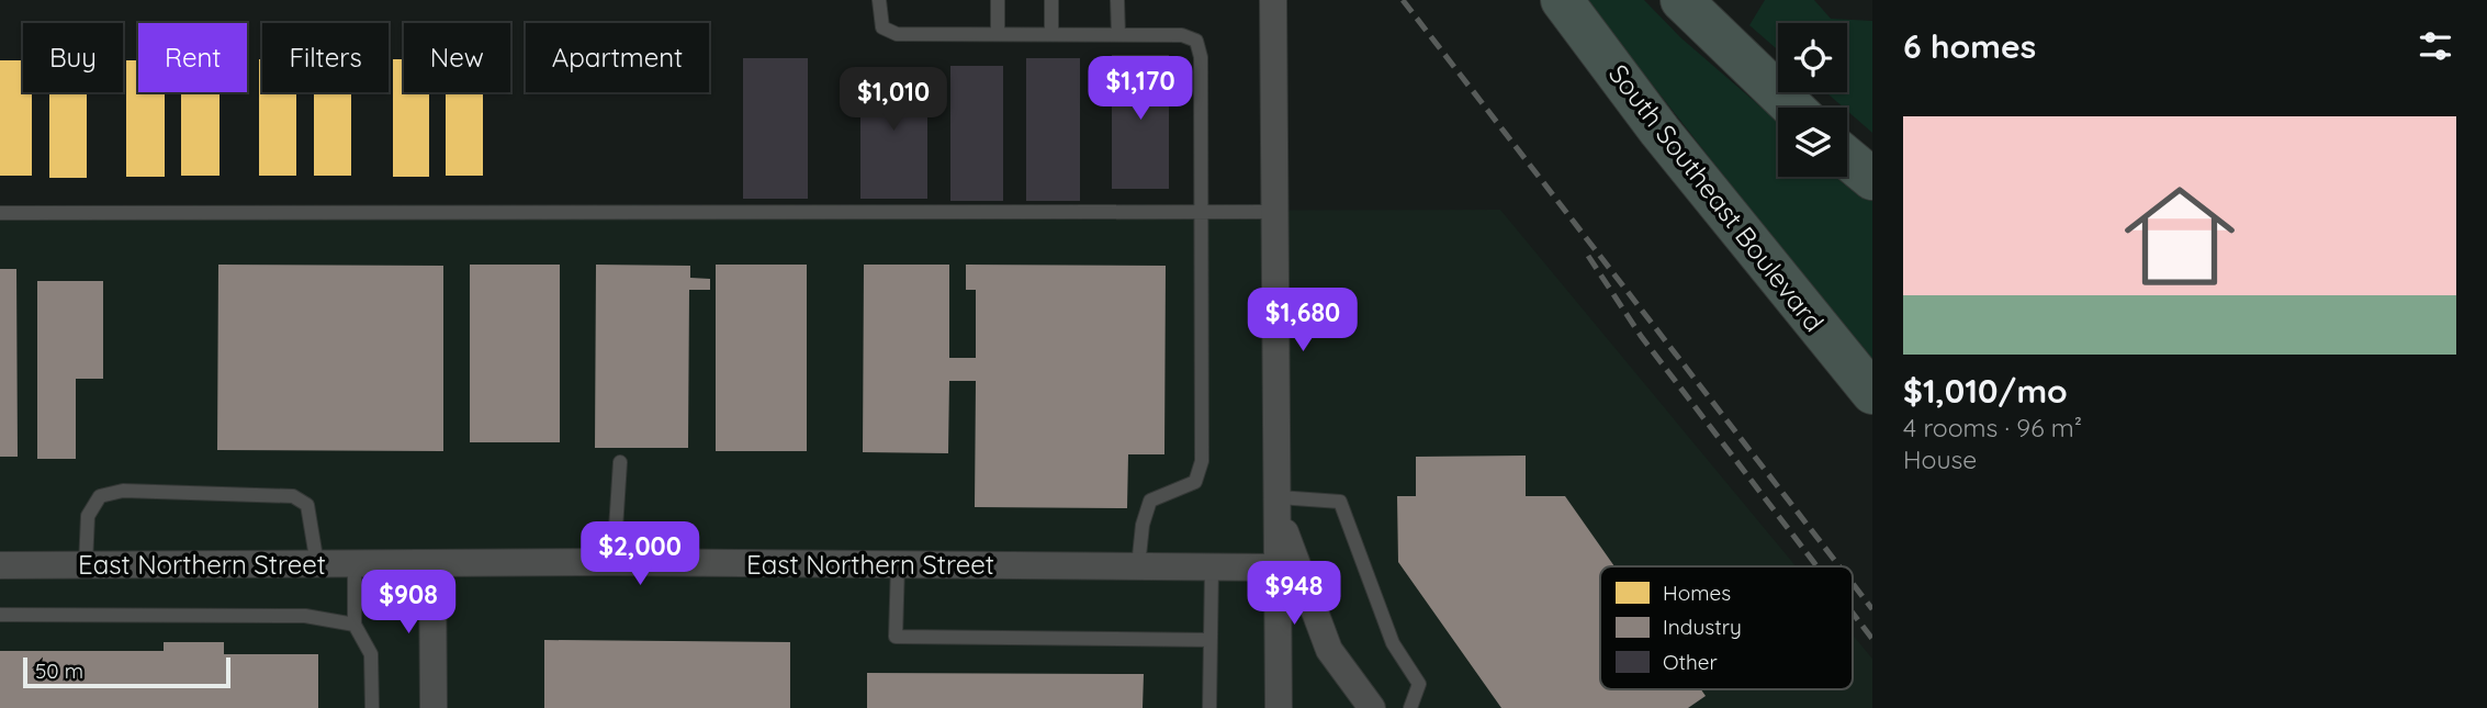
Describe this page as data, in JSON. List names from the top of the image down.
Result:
{
  "streets": {
    "main road": ["South Southeast Boulevard"],
    "street": ["East Northern Street"]
  },
  "legend": ["Homes", "Industry", "Other"],
  "scale_bar": "50 m",
  "page": {
    "heading": "6 homes",
    "chip": [
      "Buy",
      "Rent",
      "Filters",
      "New",
      "Apartment"
    ],
    "price": [
      "$1,170",
      "$1,010",
      "$1,680",
      "$2,000",
      "$948",
      "$908"
    ],
    "list": [
      {
        "name": "$1,010/mo",
        "note": "4 rooms · 96 m² · House"
      }
    ],
    "scale": "50 m"
  }
}
